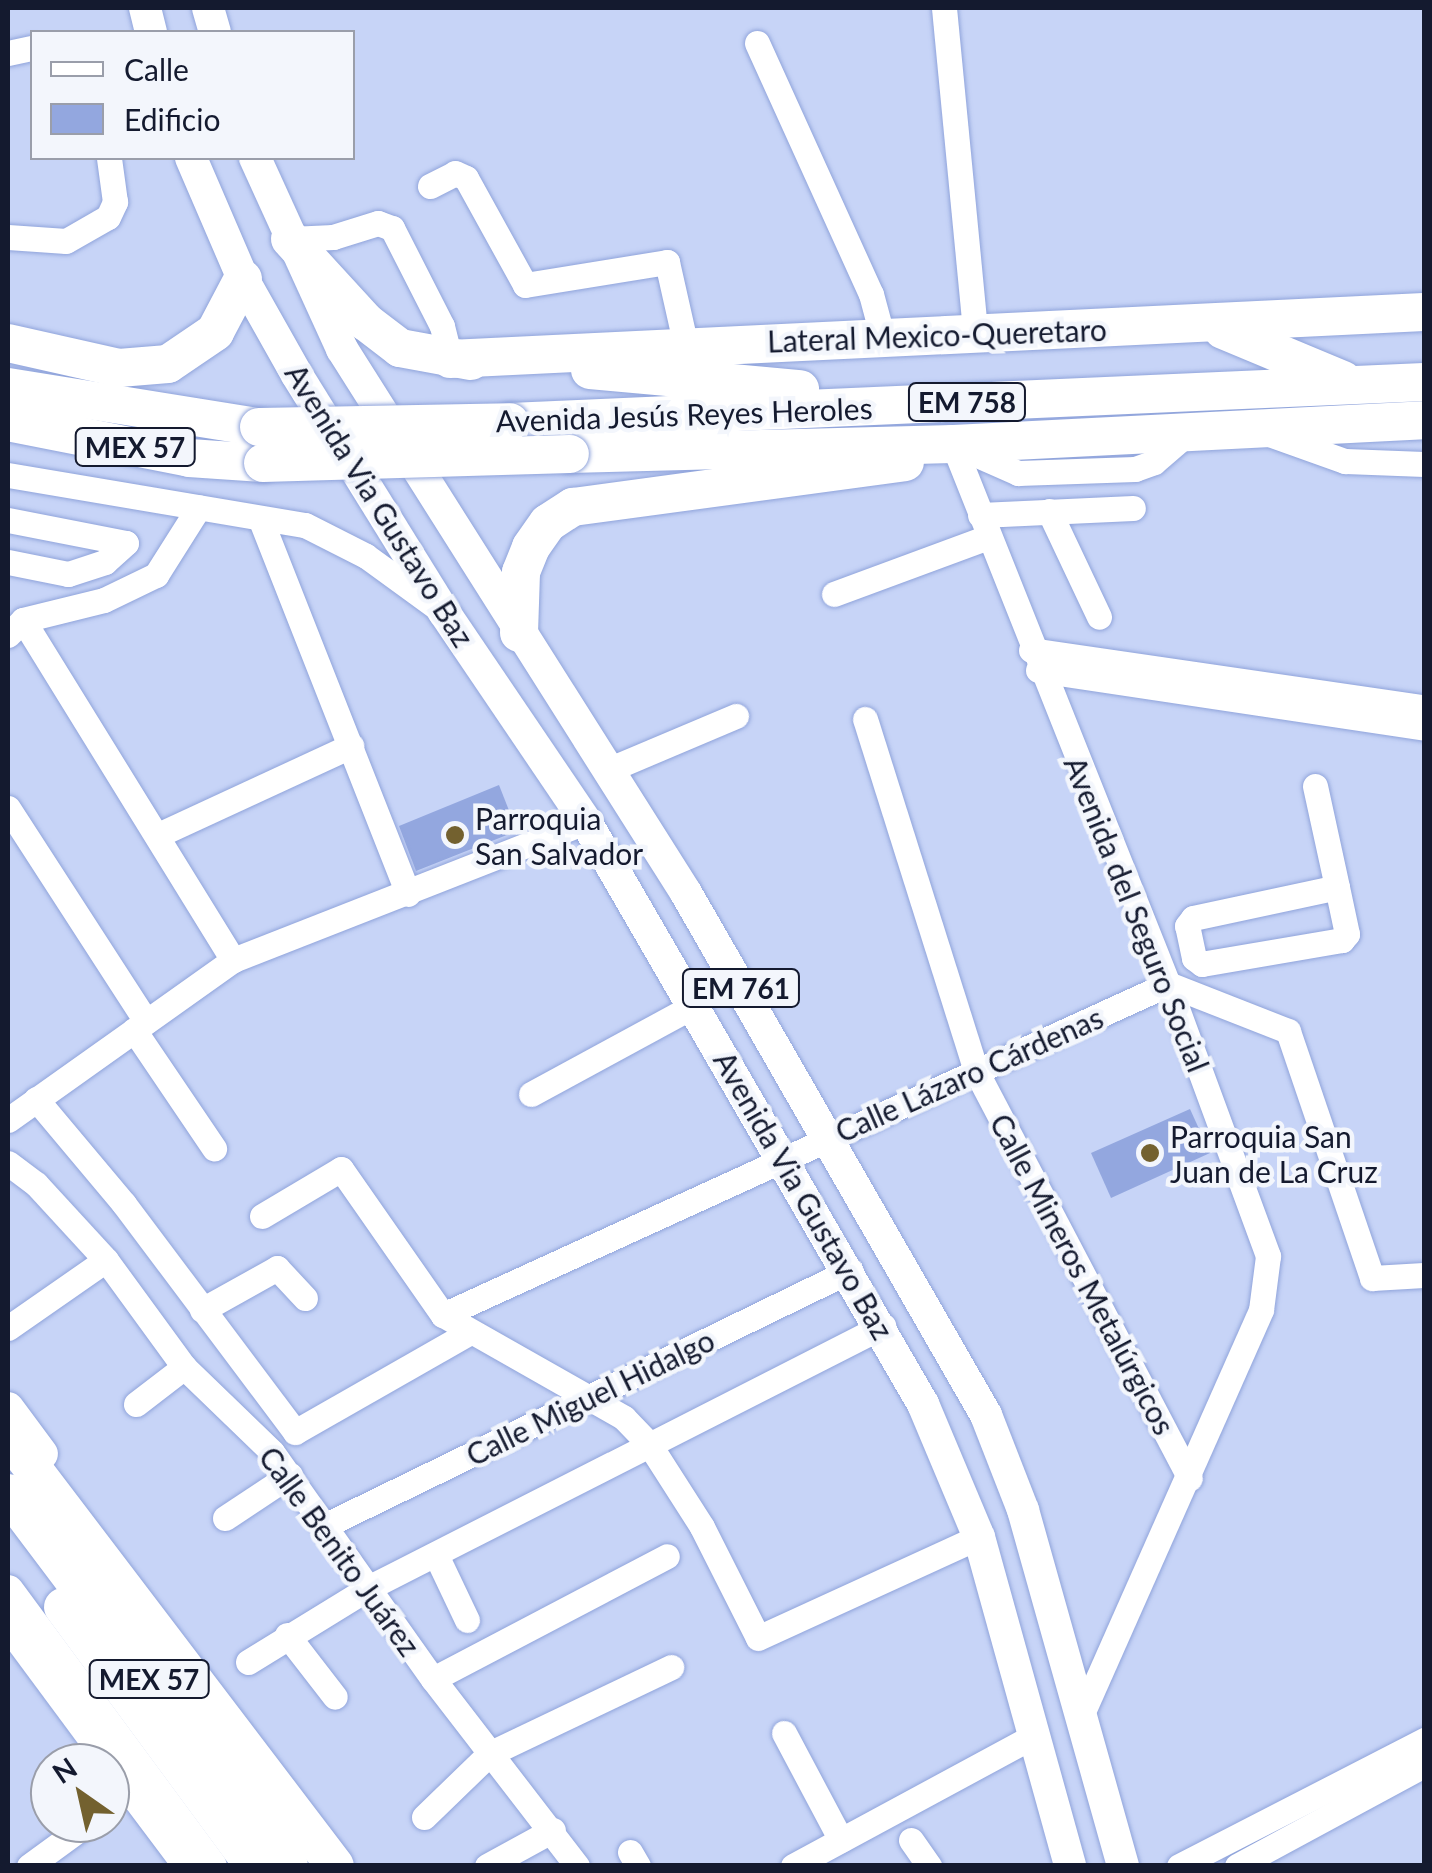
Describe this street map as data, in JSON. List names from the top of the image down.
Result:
{
  "streets": {
    "highway": [
      "Lateral Mexico-Queretaro",
      "EM 758",
      "Avenida Jesús Reyes Heroles",
      "MEX 57"
    ],
    "main road": ["Avenida Via Gustavo Baz", "EM 761"],
    "street": [
      "Avenida del Seguro Social",
      "Calle Lázaro Cárdenas",
      "Calle Mineros Metalúrgicos",
      "Calle Miguel Hidalgo",
      "Calle Benito Juárez"
    ]
  },
  "crossings": [
    ["Avenida Jesús Reyes Heroles", "MEX 57"],
    ["Avenida Jesús Reyes Heroles", "Avenida del Seguro Social"],
    ["Avenida Via Gustavo Baz", "Avenida del Seguro Social"],
    ["Avenida Via Gustavo Baz", "Calle Lázaro Cárdenas"],
    ["Avenida Via Gustavo Baz", "Calle Miguel Hidalgo"],
    ["Avenida del Seguro Social", "Calle Lázaro Cárdenas"],
    ["Avenida del Seguro Social", "Calle Mineros Metalúrgicos"],
    ["Calle Lázaro Cárdenas", "Calle Mineros Metalúrgicos"],
    ["Calle Miguel Hidalgo", "Calle Benito Juárez"]
  ],
  "places": ["Parroquia San Salvador", "Parroquia San Juan de La Cruz"],
  "legend": ["Calle", "Edificio"],
  "north": "top left"
}
